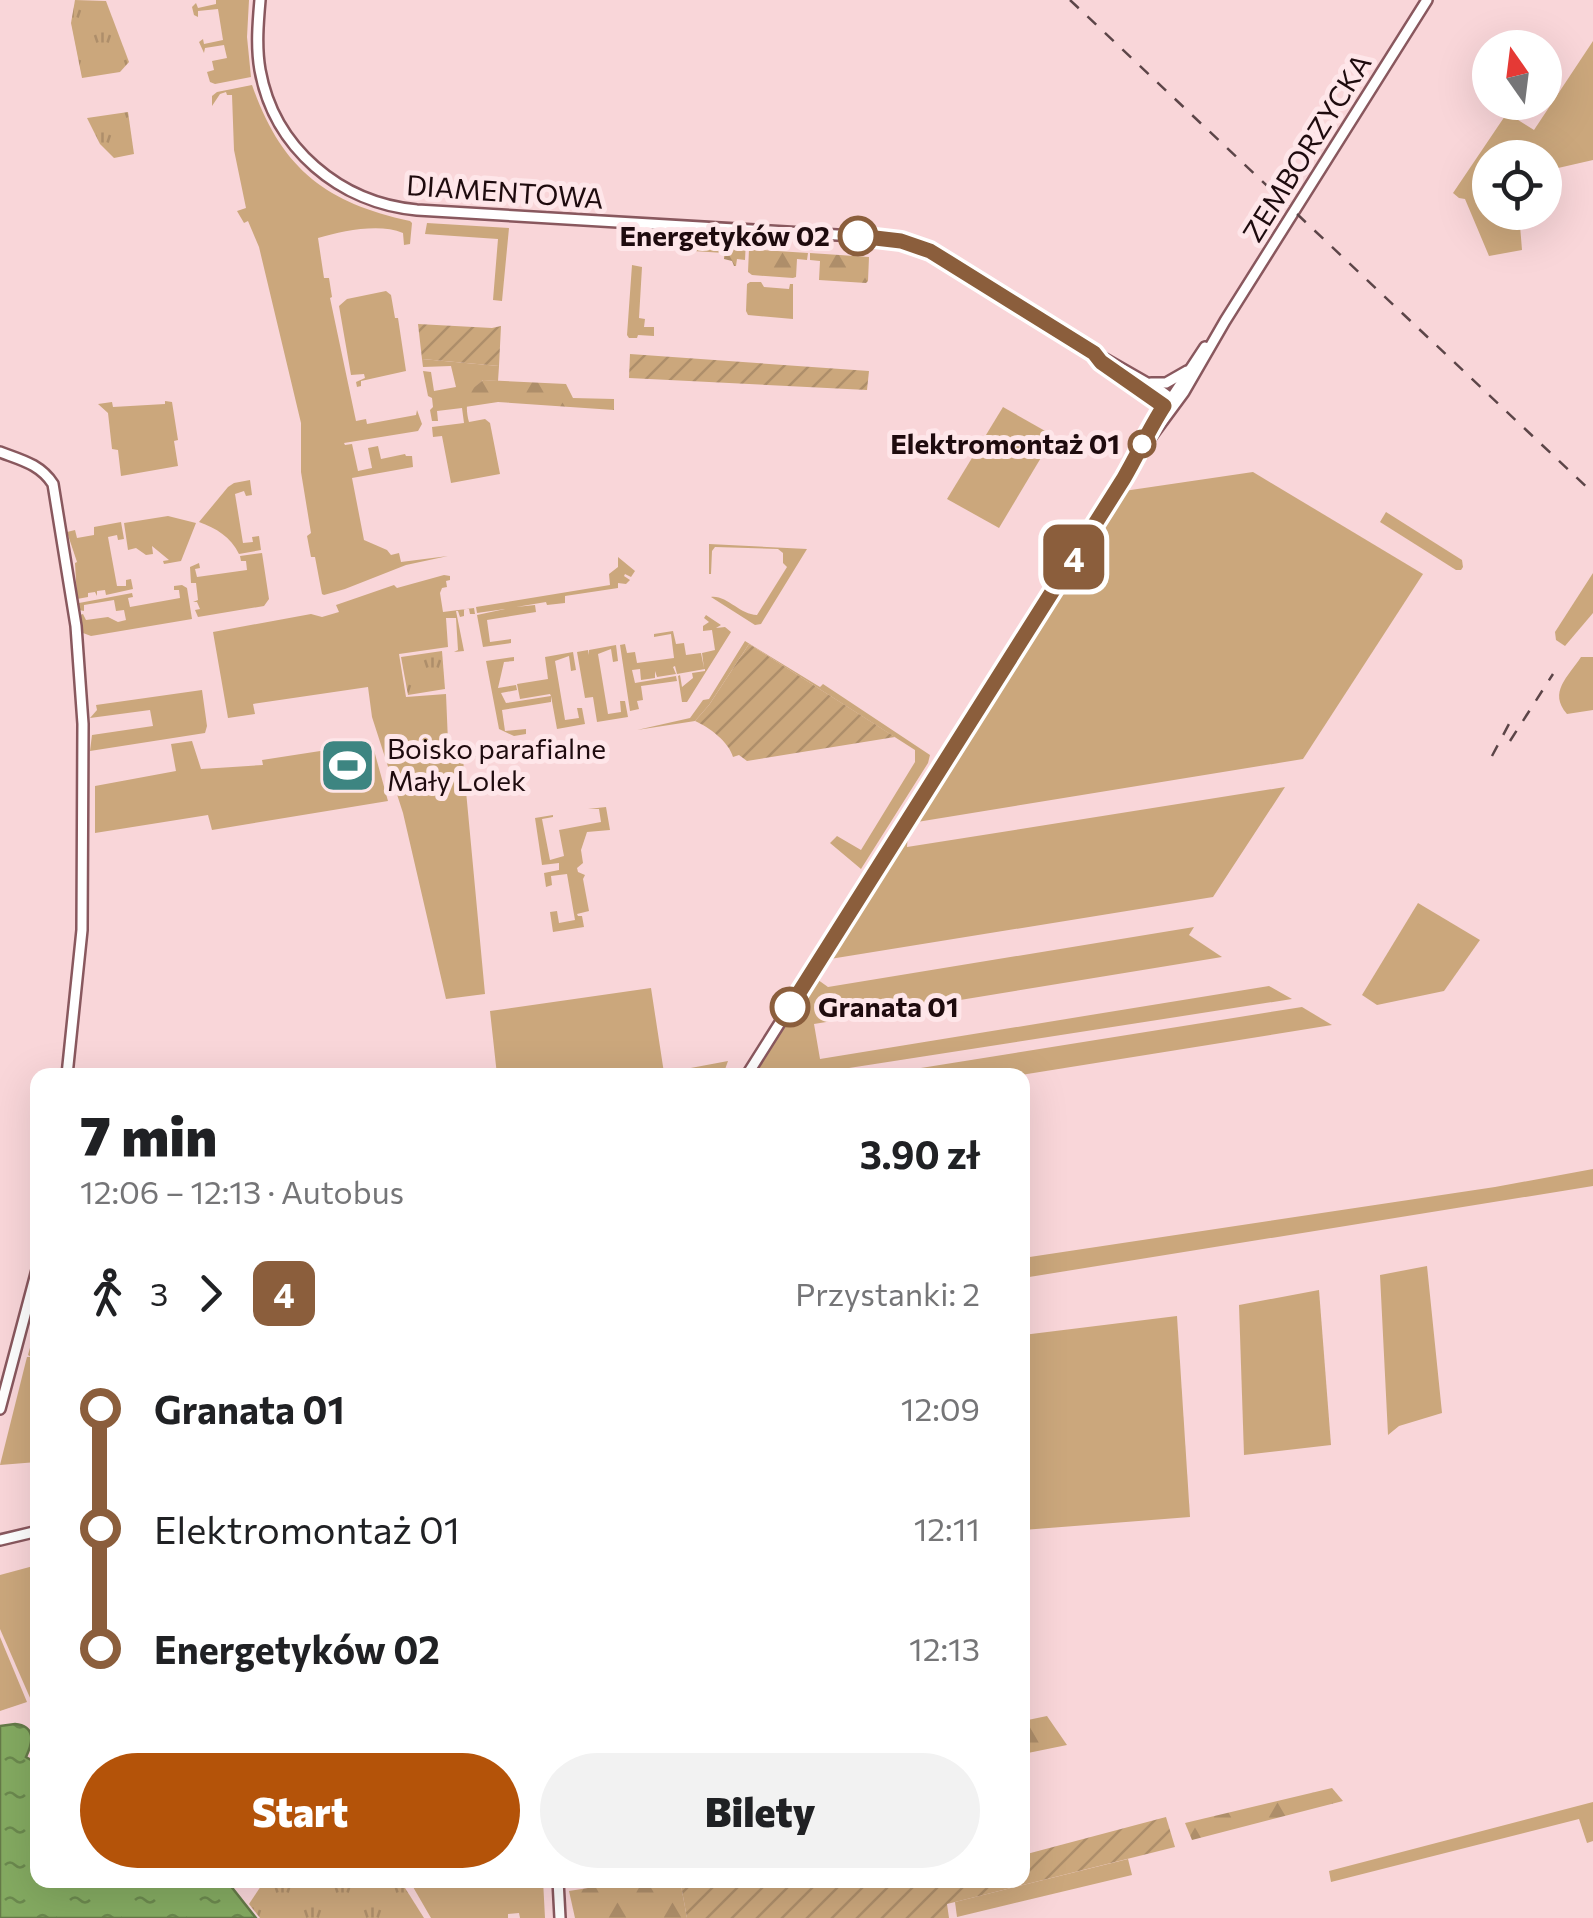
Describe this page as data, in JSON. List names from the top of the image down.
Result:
{
  "streets": {
    "street": ["ZEMBORZYCKA", "DIAMENTOWA"]
  },
  "crossings": [
    ["ZEMBORZYCKA", "DIAMENTOWA"]
  ],
  "places": {
    "other": ["Energetyków 02", "Elektromontaż 01", "Granata 01"],
    "sports": ["Boisko parafialne Mały Lolek"]
  },
  "lines": ["bus line 4"],
  "north": "top",
  "page": {
    "on_map": "4",
    "heading": ["7 min", "12:06 – 12:13 · Autobus", "3.90 zł"],
    "legs": ["3", "4", "Przystanki: 2"],
    "list": [
      {
        "name": "Granata 01",
        "value": "12:09"
      },
      {
        "name": "Elektromontaż 01",
        "value": "12:11"
      },
      {
        "name": "Energetyków 02",
        "value": "12:13"
      }
    ],
    "buttons": ["Start", "Bilety"]
  }
}
